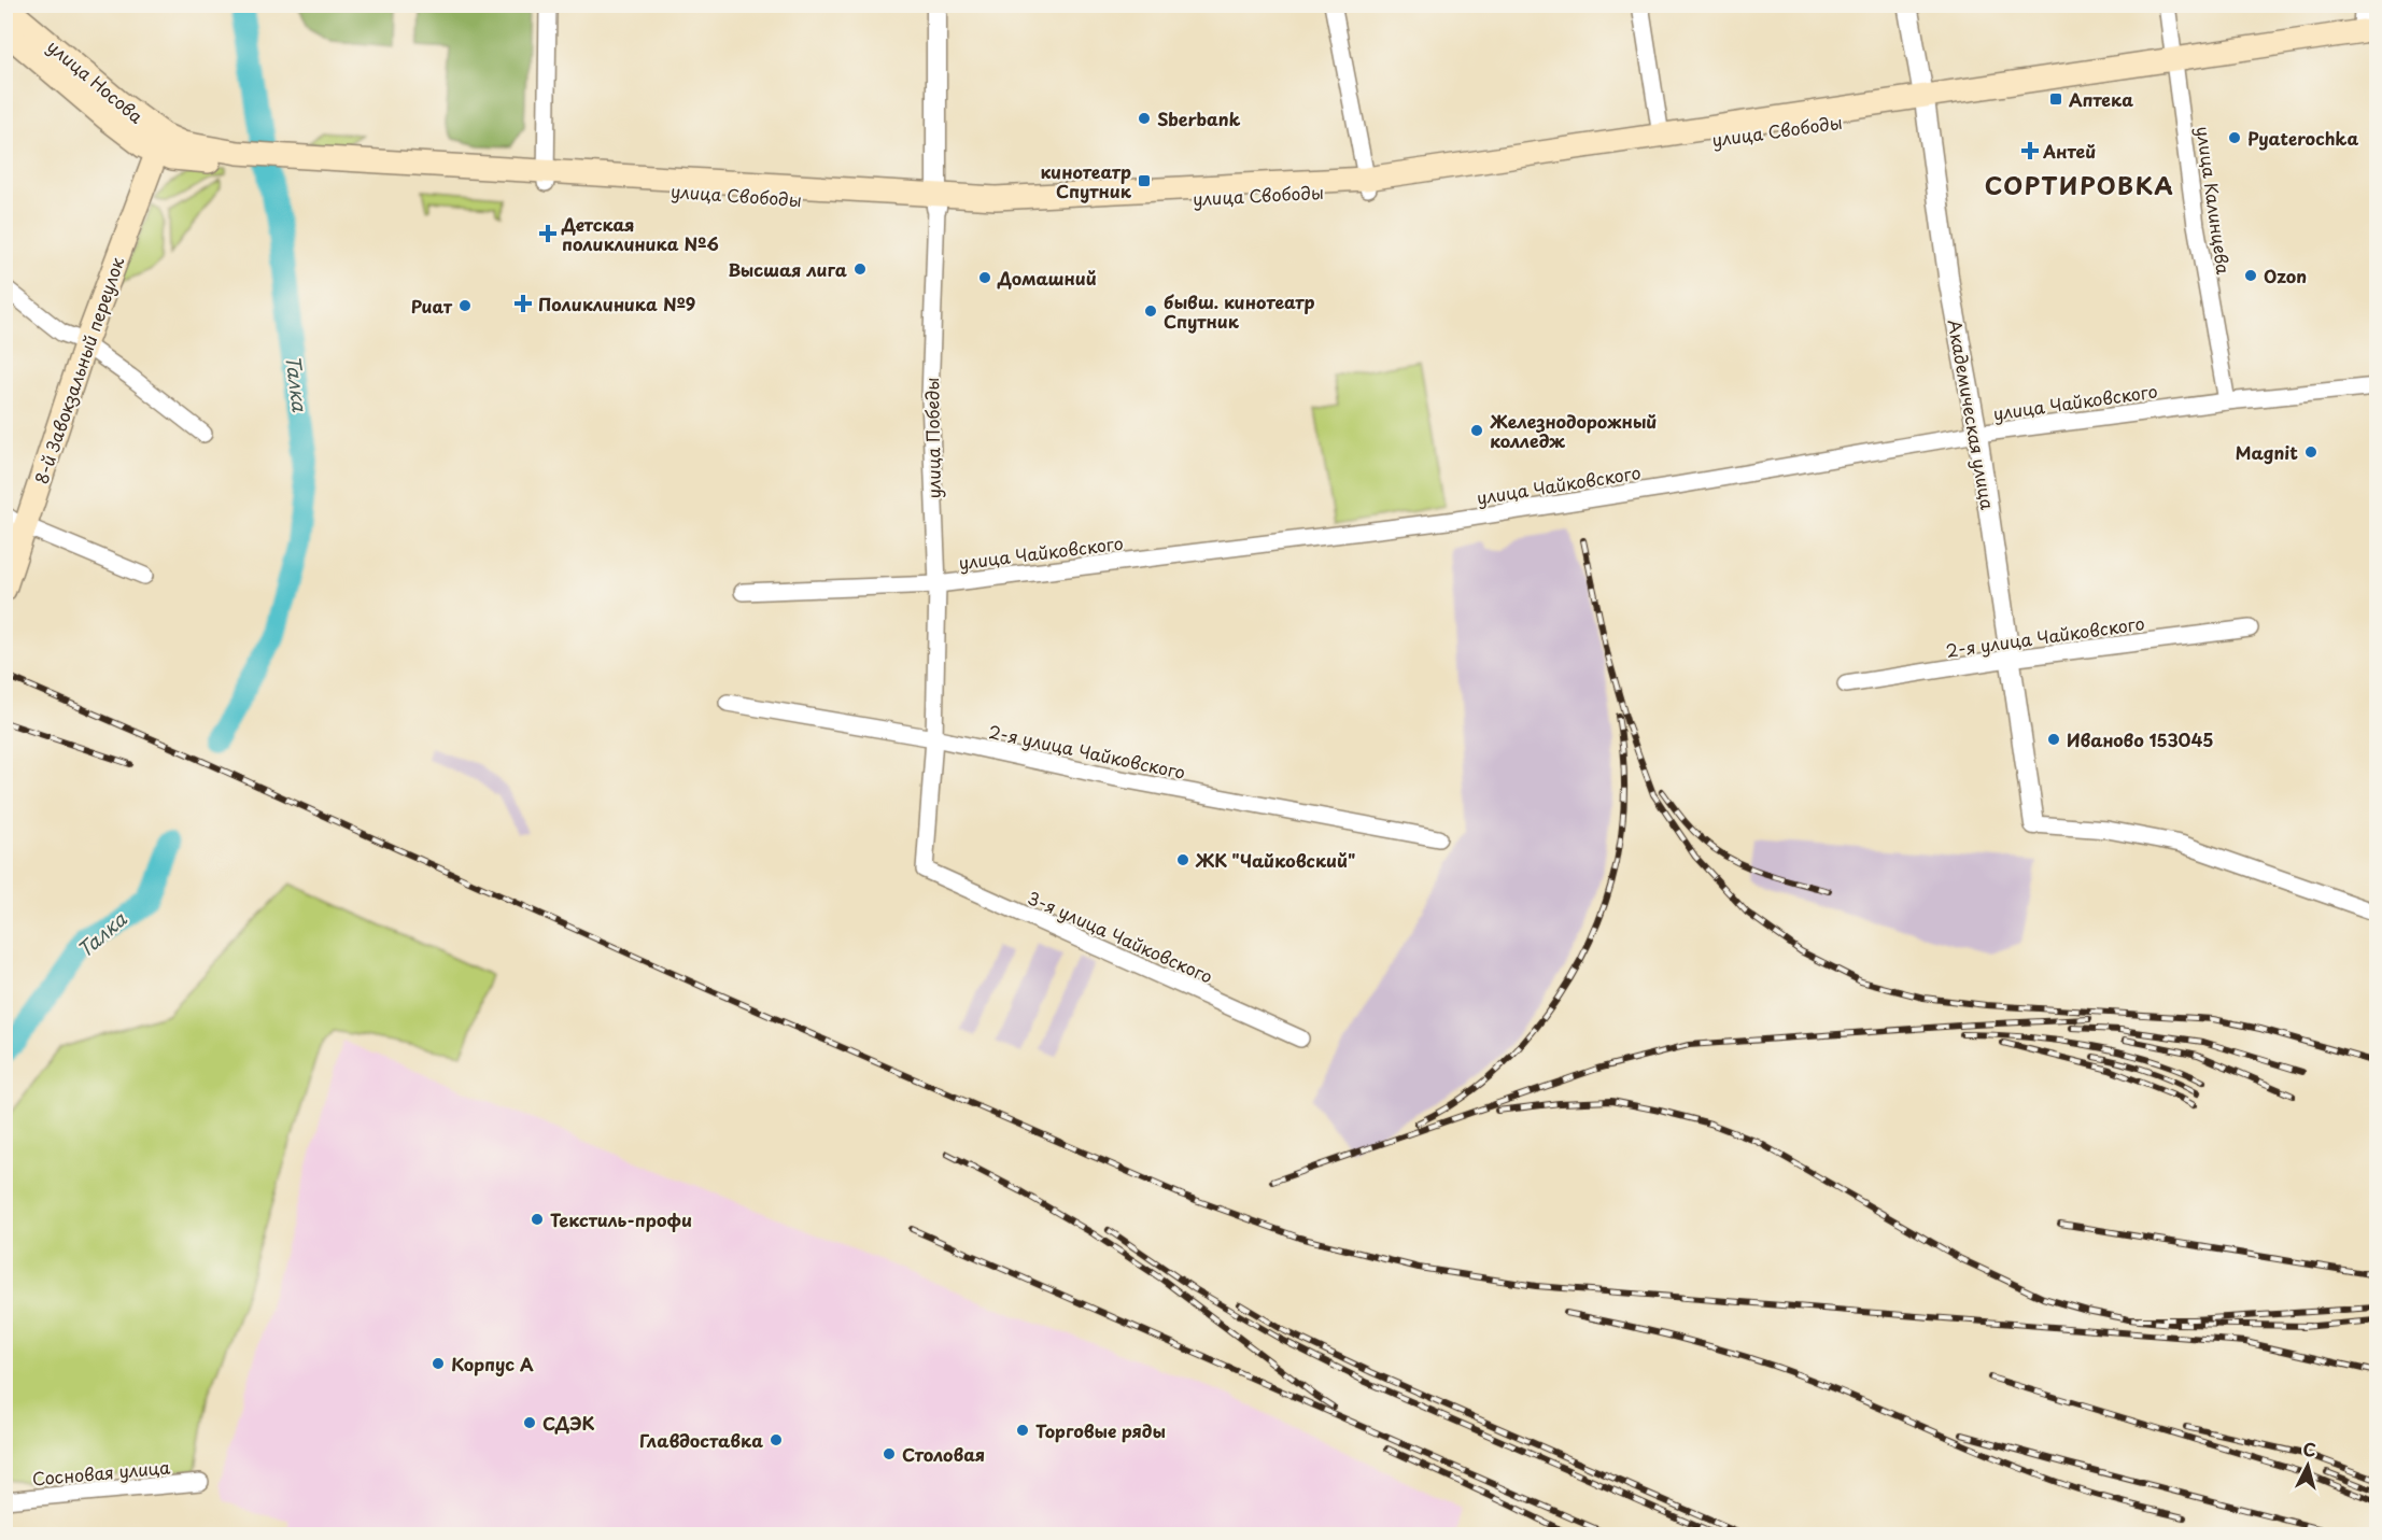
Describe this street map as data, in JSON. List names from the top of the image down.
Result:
{
  "streets": {
    "main road": ["улица Носова", "улица Свободы", "8-й Завокзальный переулок"],
    "street": [
      "улица Калинцева",
      "улица Чайковского",
      "Академическая улица",
      "улица Победы",
      "2-я улица Чайковского",
      "3-я улица Чайковского",
      "Сосновая улица"
    ]
  },
  "crossings": [
    ["улица Носова", "улица Свободы"],
    ["улица Носова", "8-й Завокзальный переулок"],
    ["улица Свободы", "улица Калинцева"],
    ["улица Свободы", "8-й Завокзальный переулок"],
    ["улица Свободы", "Академическая улица"],
    ["улица Свободы", "улица Победы"],
    ["улица Калинцева", "улица Чайковского"],
    ["улица Чайковского", "Академическая улица"],
    ["улица Чайковского", "улица Победы"],
    ["Академическая улица", "2-я улица Чайковского"],
    ["улица Победы", "2-я улица Чайковского"],
    ["улица Победы", "3-я улица Чайковского"]
  ],
  "districts": ["СОРТИРОВКА"],
  "water": ["Талка"],
  "places": {
    "transit": ["Аптека", "кинотеатр Спутник"],
    "other": [
      "Sberbank",
      "Pyaterochka",
      "Высшая лига",
      "Ozon",
      "Домашний",
      "Риат",
      "бывш. кинотеатр Спутник",
      "Железнодорожный колледж",
      "Magnit",
      "Иваново 153045",
      "ЖК \"Чайковский\"",
      "Текстиль-профи",
      "Корпус А",
      "СДЭК",
      "Торговые ряды",
      "Главдоставка",
      "Столовая"
    ],
    "health": ["Антей", "Детская поликлиника №6", "Поликлиника №9"]
  },
  "north": "top"
}
